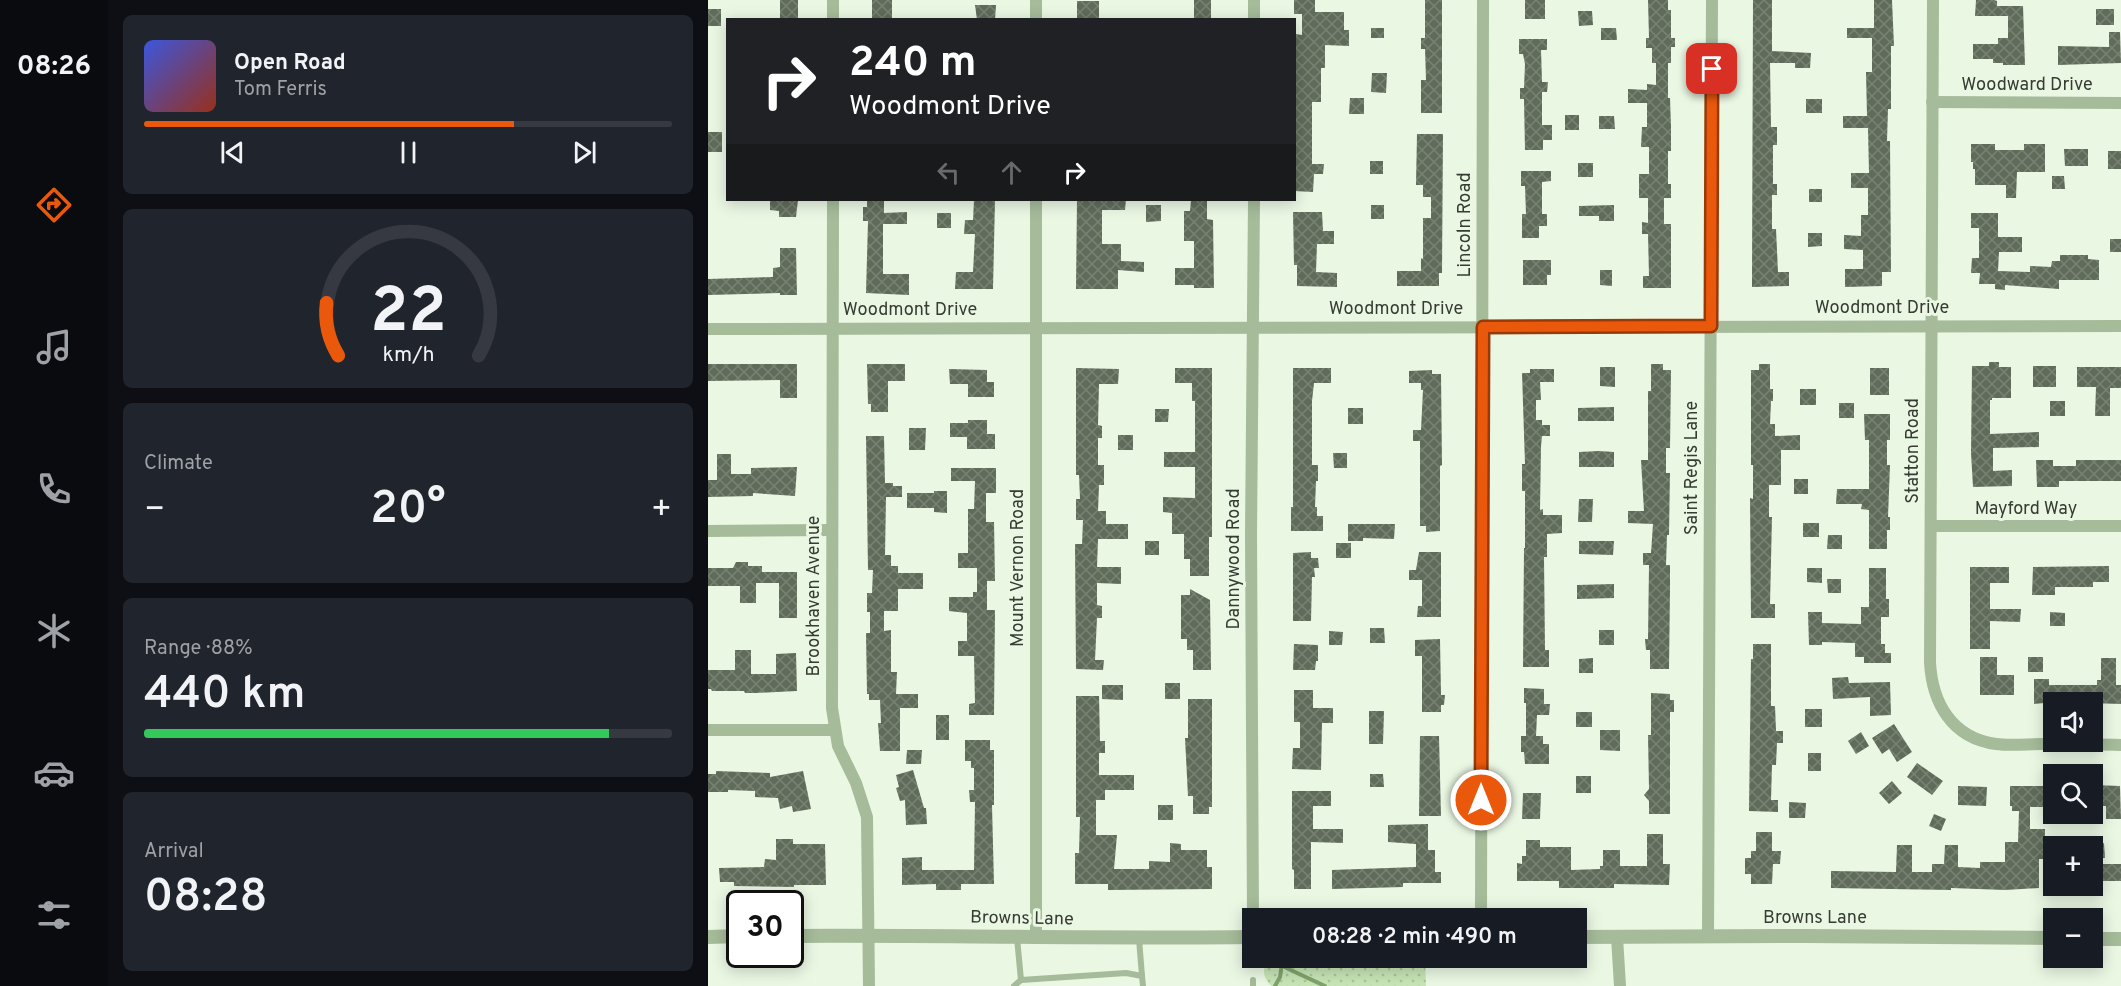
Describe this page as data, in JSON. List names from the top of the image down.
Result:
{
  "streets": {
    "street": [
      "Woodward Drive",
      "Lincoln Road",
      "Woodmont Drive",
      "Statton Road",
      "Saint Regis Lane",
      "Mayford Way",
      "Dannywood Road",
      "Mount Vernon Road",
      "Brookhaven Avenue",
      "Browns Lane"
    ]
  },
  "crossings": [
    ["Woodward Drive", "Statton Road"],
    ["Lincoln Road", "Woodmont Drive"],
    ["Woodmont Drive", "Statton Road"],
    ["Woodmont Drive", "Saint Regis Lane"],
    ["Woodmont Drive", "Dannywood Road"],
    ["Woodmont Drive", "Mount Vernon Road"],
    ["Woodmont Drive", "Brookhaven Avenue"],
    ["Statton Road", "Mayford Way"],
    ["Saint Regis Lane", "Browns Lane"],
    ["Mount Vernon Road", "Browns Lane"],
    ["Brookhaven Avenue", "Browns Lane"]
  ],
  "page": {
    "tabs": "08:26",
    "turn": ["240 m", "Woodmont Drive"],
    "song": ["Open Road", "Tom Ferris"],
    "tile": [
      "Climate",
      ["Range · 88%", "440 km"],
      ["Arrival", "08:28"]
    ],
    "heat": ["−", "20°", "+"],
    "map_buttons": ["+", "−"],
    "limit": "30",
    "trip": "08:28 · 2 min · 490 m",
    "gauge": ["22", "km/h"]
  }
}
